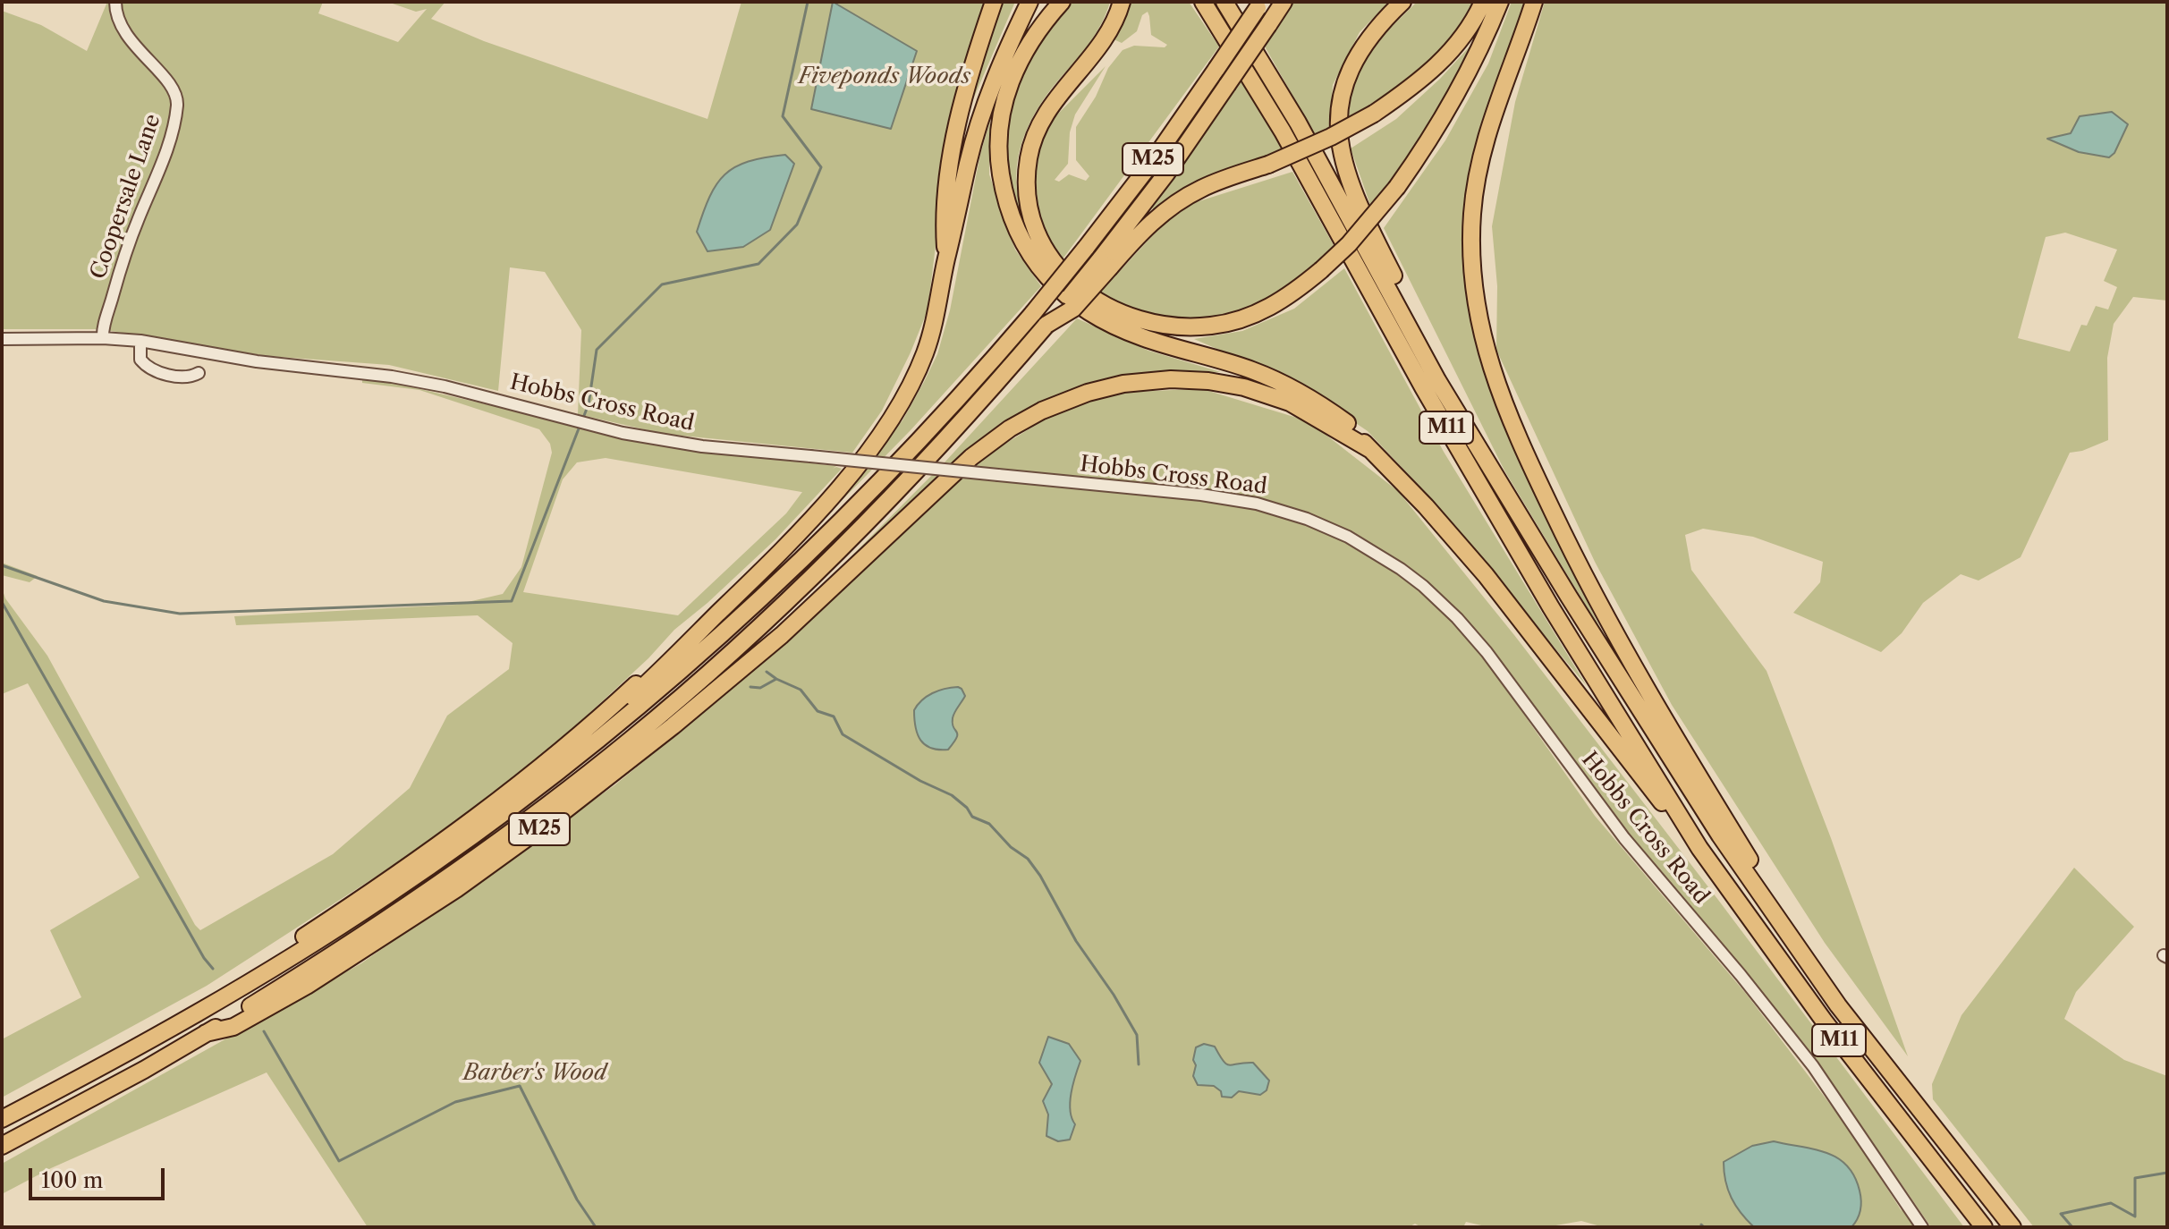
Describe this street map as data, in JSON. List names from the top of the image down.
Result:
{
  "streets": {
    "highway": ["M25", "M11"],
    "street": ["Coopersale Lane", "Hobbs Cross Road"]
  },
  "crossings": [
    ["Coopersale Lane", "Hobbs Cross Road"]
  ],
  "parks": ["Fiveponds Woods", "Barber's Wood"],
  "scale_bar": "100 m"
}
